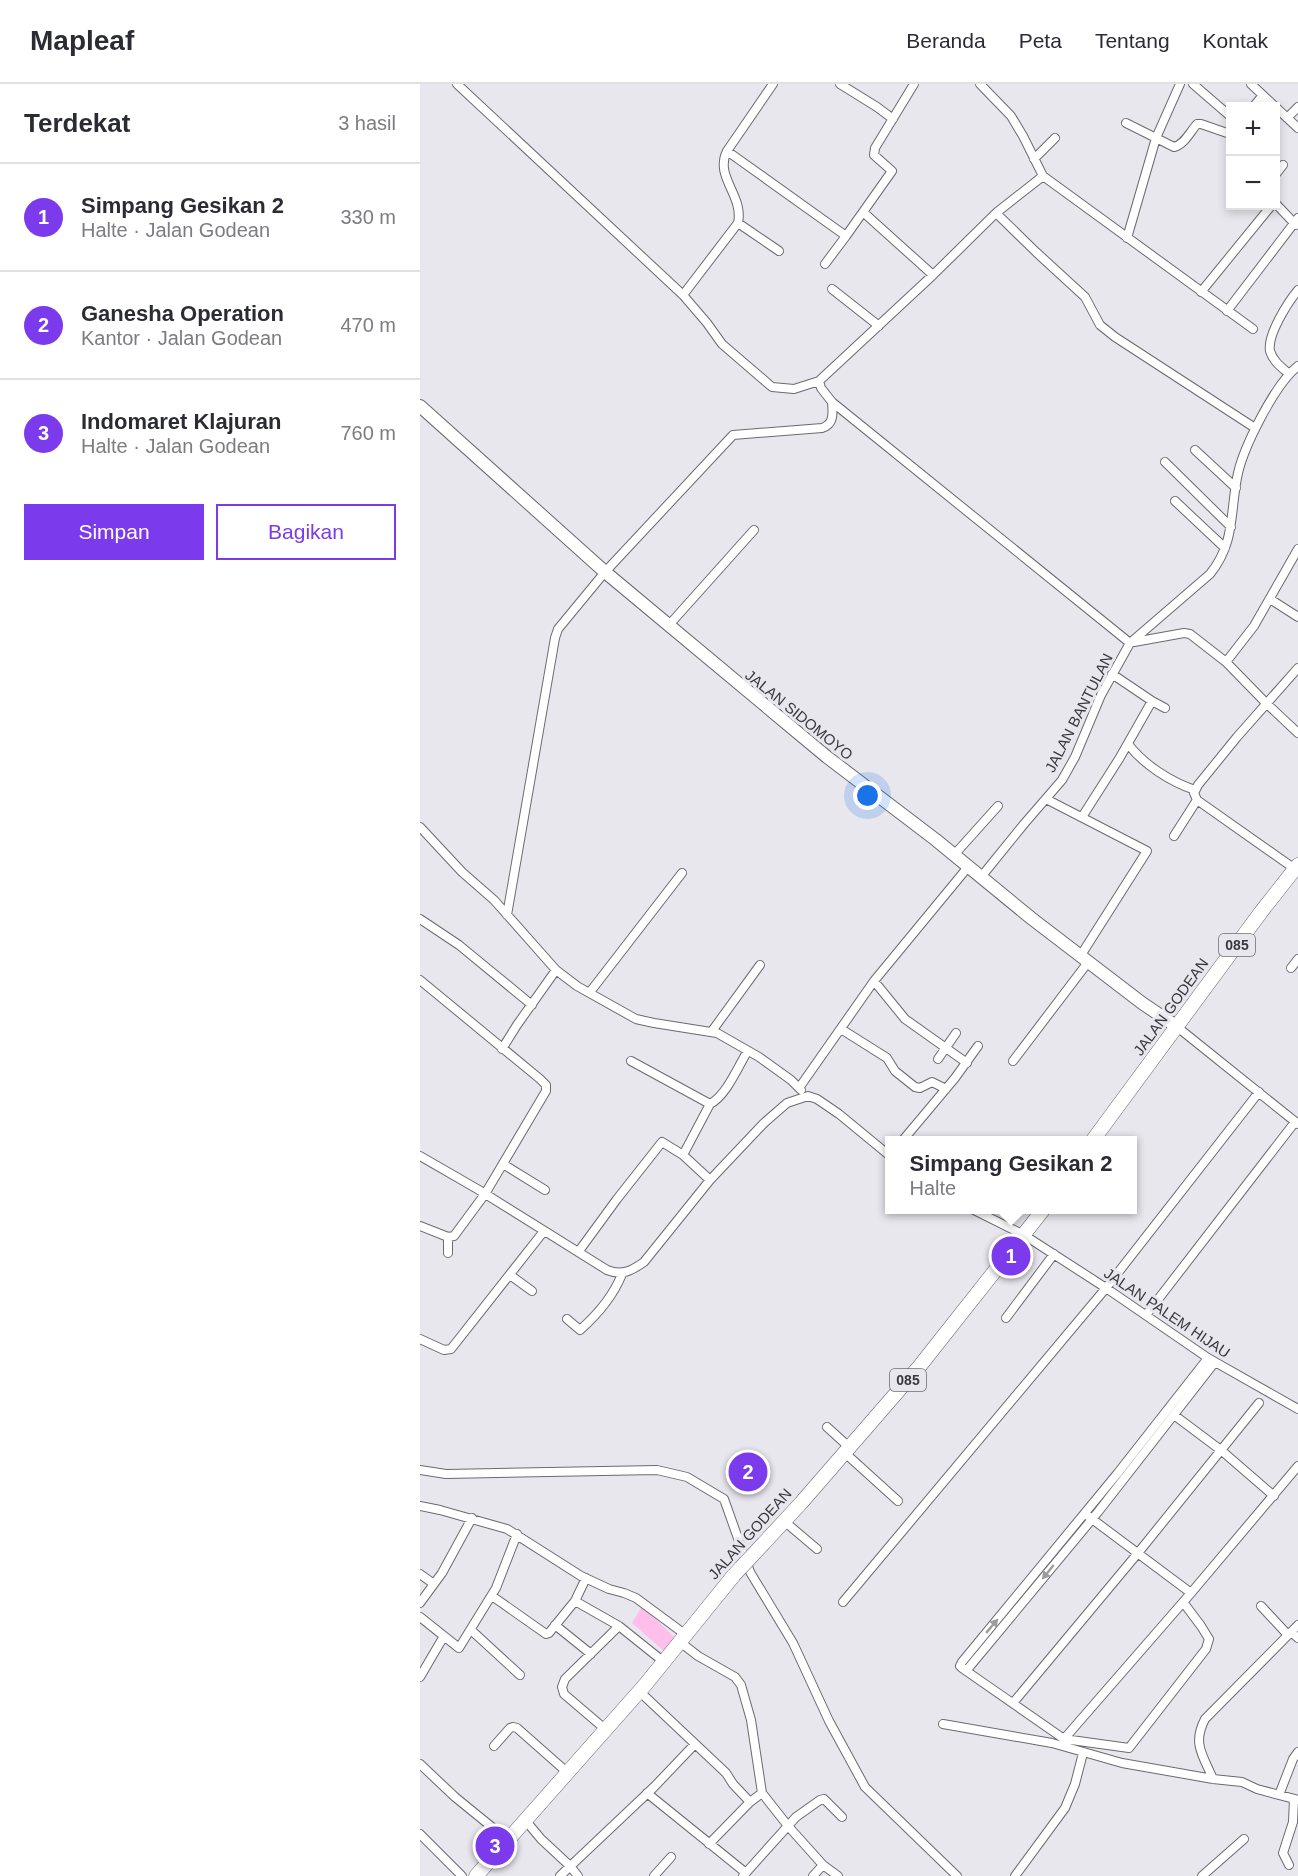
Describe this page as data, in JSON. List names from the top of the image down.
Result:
{
  "streets": {
    "main road": ["JALAN SIDOMOYO", "085", "JALAN GODEAN"],
    "street": ["JALAN BANTULAN", "JALAN PALEM HIJAU"]
  },
  "crossings": [
    ["JALAN BANTULAN", "JALAN SIDOMOYO"],
    ["JALAN SIDOMOYO", "JALAN GODEAN"],
    ["JALAN GODEAN", "JALAN PALEM HIJAU"]
  ],
  "page": {
    "header": "Mapleaf",
    "nav": [
      "Beranda",
      "Peta",
      "Tentang",
      "Kontak"
    ],
    "heading": ["Terdekat", "3 hasil"],
    "map_buttons": ["+", "−"],
    "list": [
      {
        "mark": "1",
        "name": "Simpang Gesikan 2",
        "note": "Halte · Jalan Godean",
        "value": "330 m"
      },
      {
        "mark": "2",
        "name": "Ganesha Operation",
        "note": "Kantor · Jalan Godean",
        "value": "470 m"
      },
      {
        "mark": "3",
        "name": "Indomaret Klajuran",
        "note": "Halte · Jalan Godean",
        "value": "760 m"
      }
    ],
    "buttons": ["Simpan", "Bagikan"],
    "popup": ["Simpang Gesikan 2", "Halte"],
    "pins": ["1", "2", "3"]
  }
}
